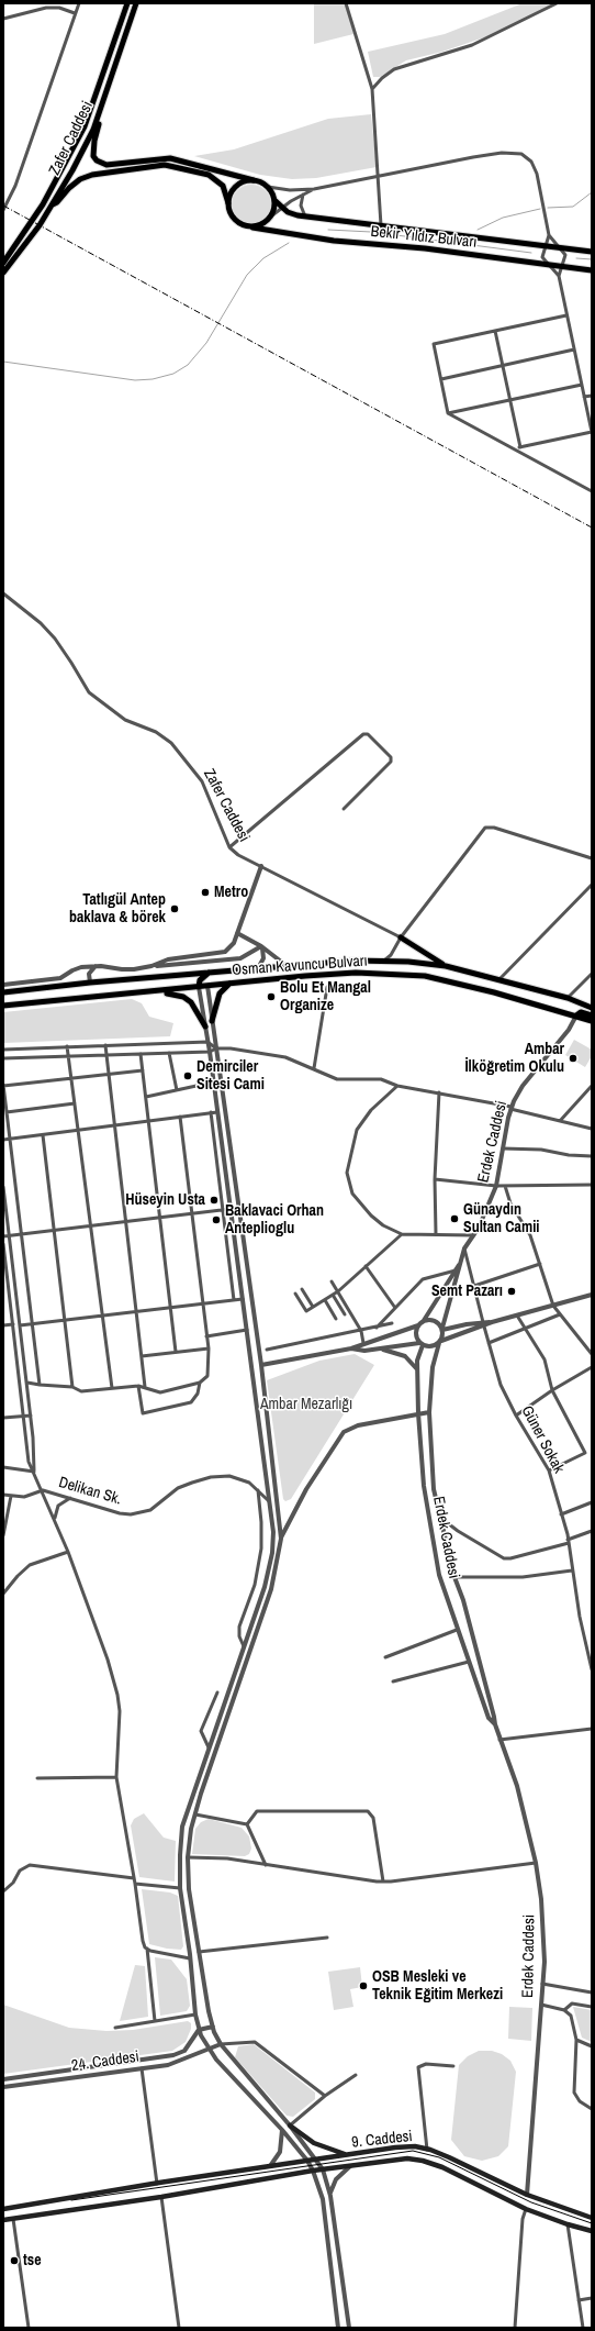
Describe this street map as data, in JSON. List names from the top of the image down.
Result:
{
  "streets": {
    "main road": [
      "Zafer Caddesi",
      "Bekir Yıldız Bulvarı",
      "Osman Kavuncu Bulvarı",
      "9. Caddesi"
    ],
    "street": [
      "Erdek Caddesi",
      "Güner Sokak",
      "Delikan Sk.",
      "24. Caddesi"
    ]
  },
  "crossings": [
    ["Osman Kavuncu Bulvarı", "Erdek Caddesi"],
    ["Erdek Caddesi", "Güner Sokak"],
    ["Erdek Caddesi", "9. Caddesi"]
  ],
  "parks": ["Ambar Mezarlığı"],
  "places": [
    "Metro",
    "Tatlıgül Antep baklava & börek",
    "Bolu Et Mangal Organize",
    "Ambar İlköğretim Okulu",
    "Demirciler Sitesi Cami",
    "Hüseyin Usta",
    "Günaydın Sultan Camii",
    "Baklavaci Orhan Anteplioglu",
    "Semt Pazarı",
    "OSB Mesleki ve Teknik Eğitim Merkezi",
    "tse"
  ]
}
